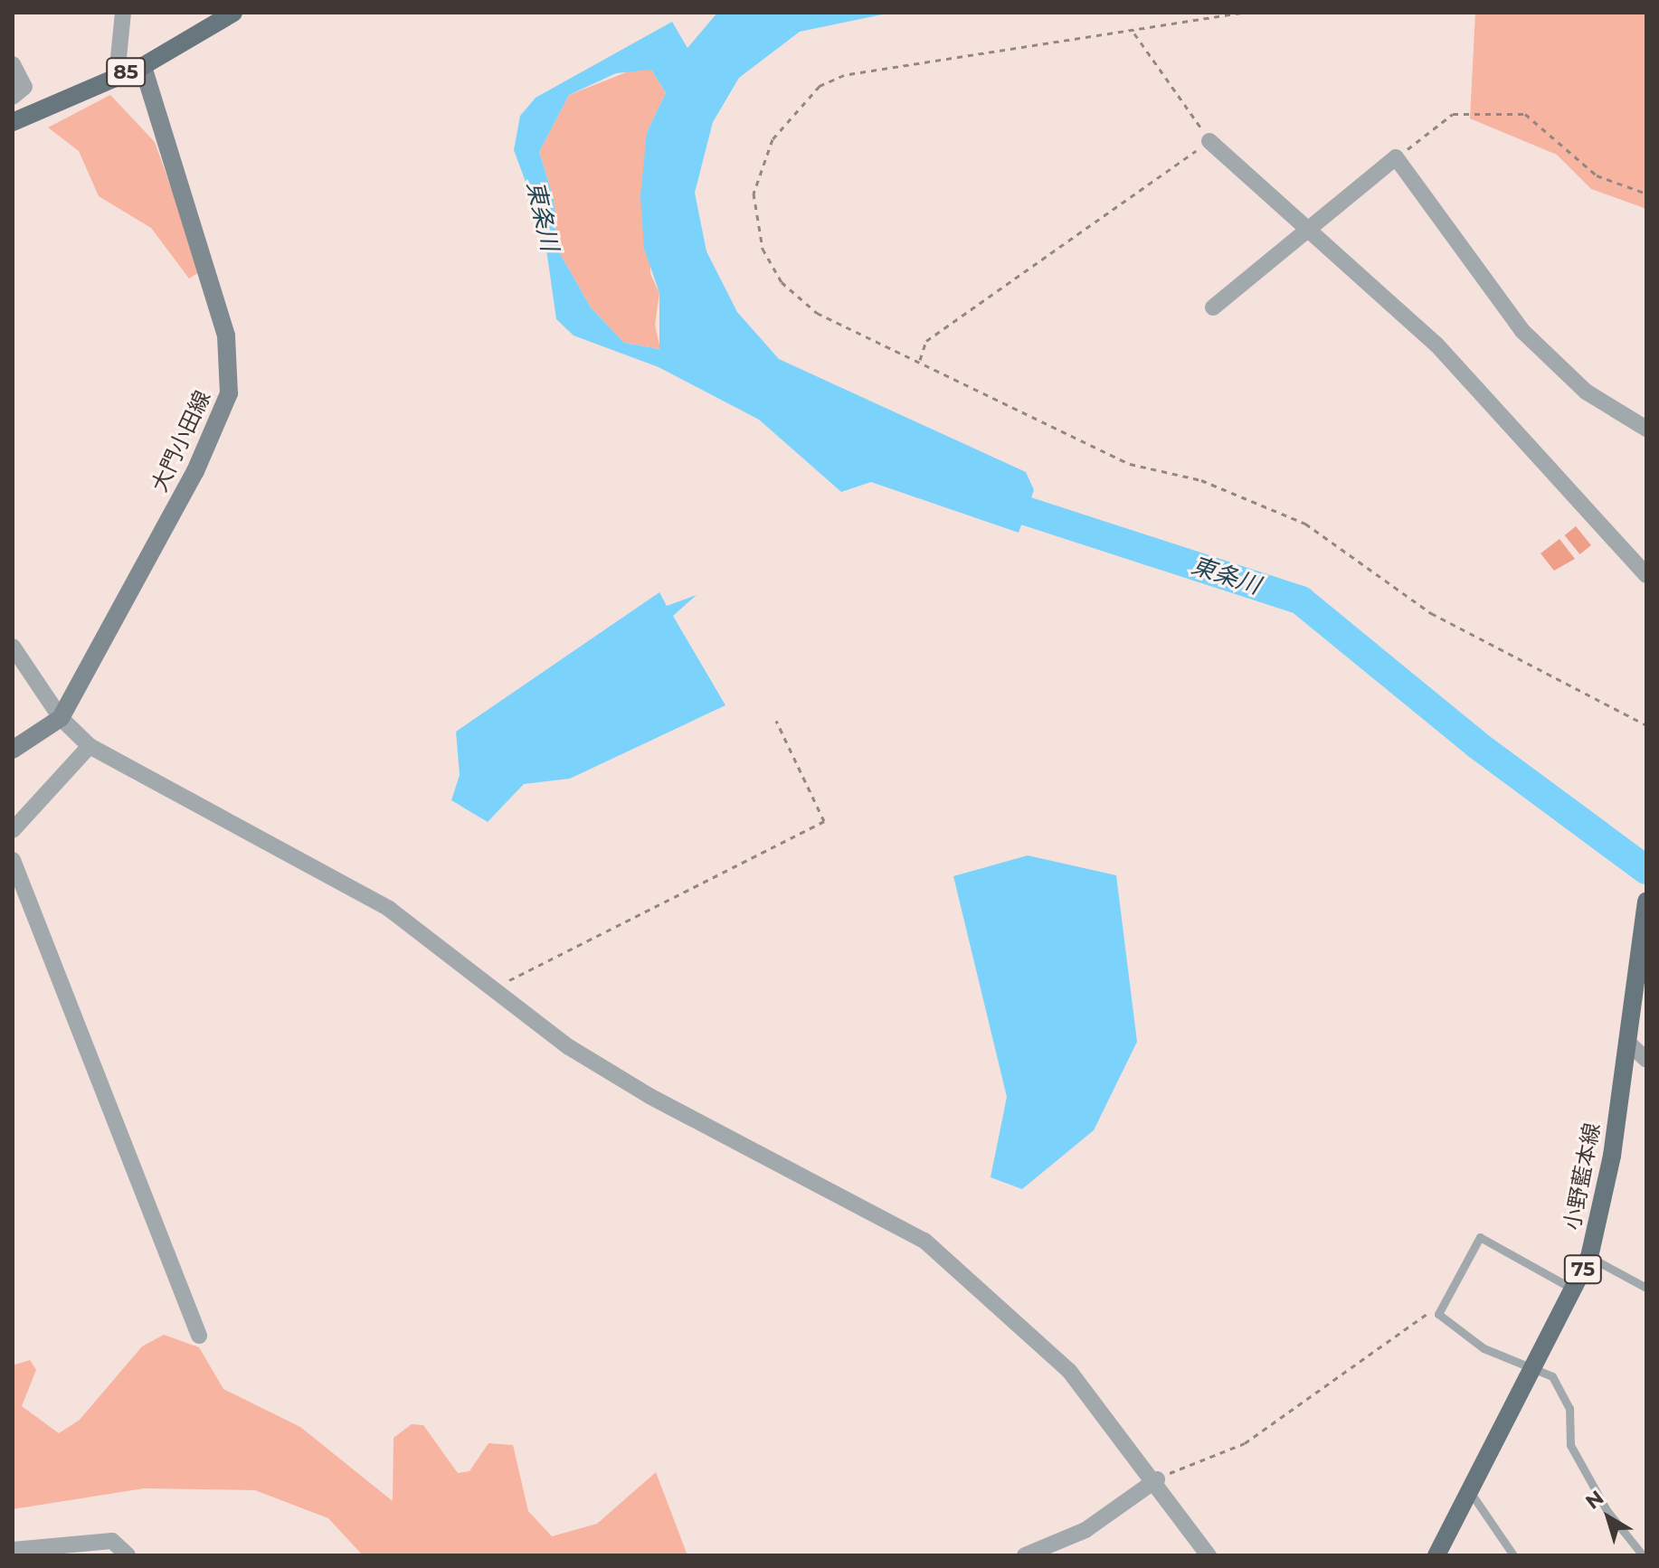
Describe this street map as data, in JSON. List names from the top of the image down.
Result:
{
  "streets": {
    "main road": [
      "85",
      "大門小田線",
      "小野藍本線",
      "75"
    ]
  },
  "crossings": [
    ["85", "大門小田線"]
  ],
  "water": ["東条川"],
  "north": "top left"
}
